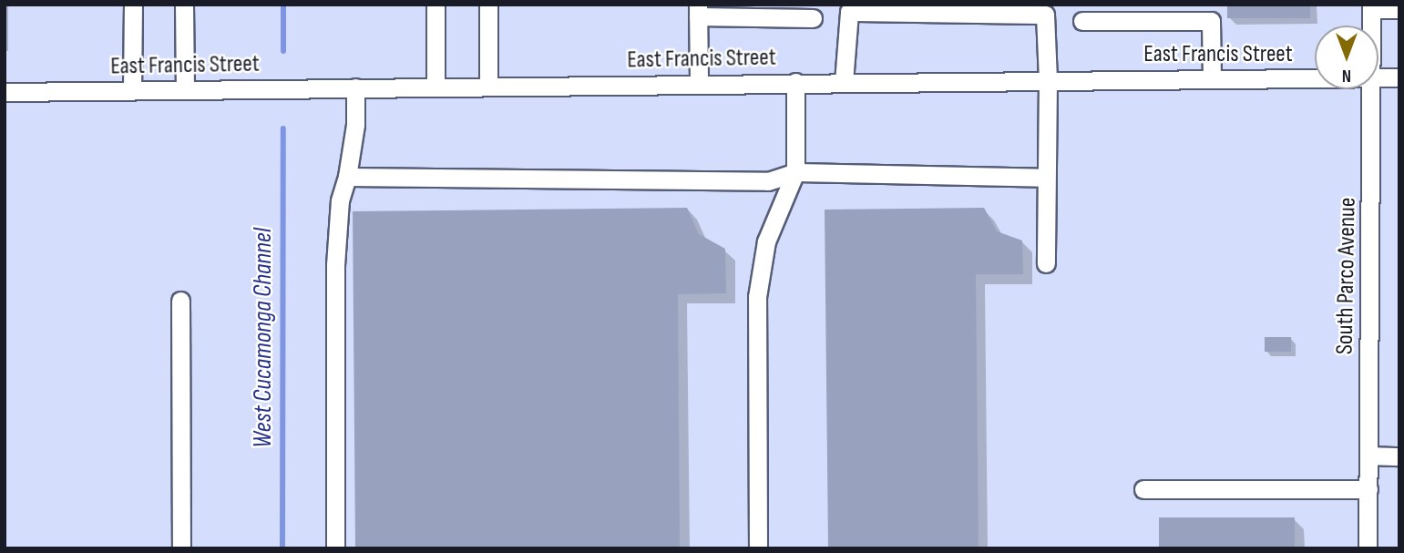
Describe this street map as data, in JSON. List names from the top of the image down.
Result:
{
  "streets": {
    "street": ["East Francis Street", "South Parco Avenue"]
  },
  "water": ["West Cucamonga Channel"],
  "north": "bottom"
}
